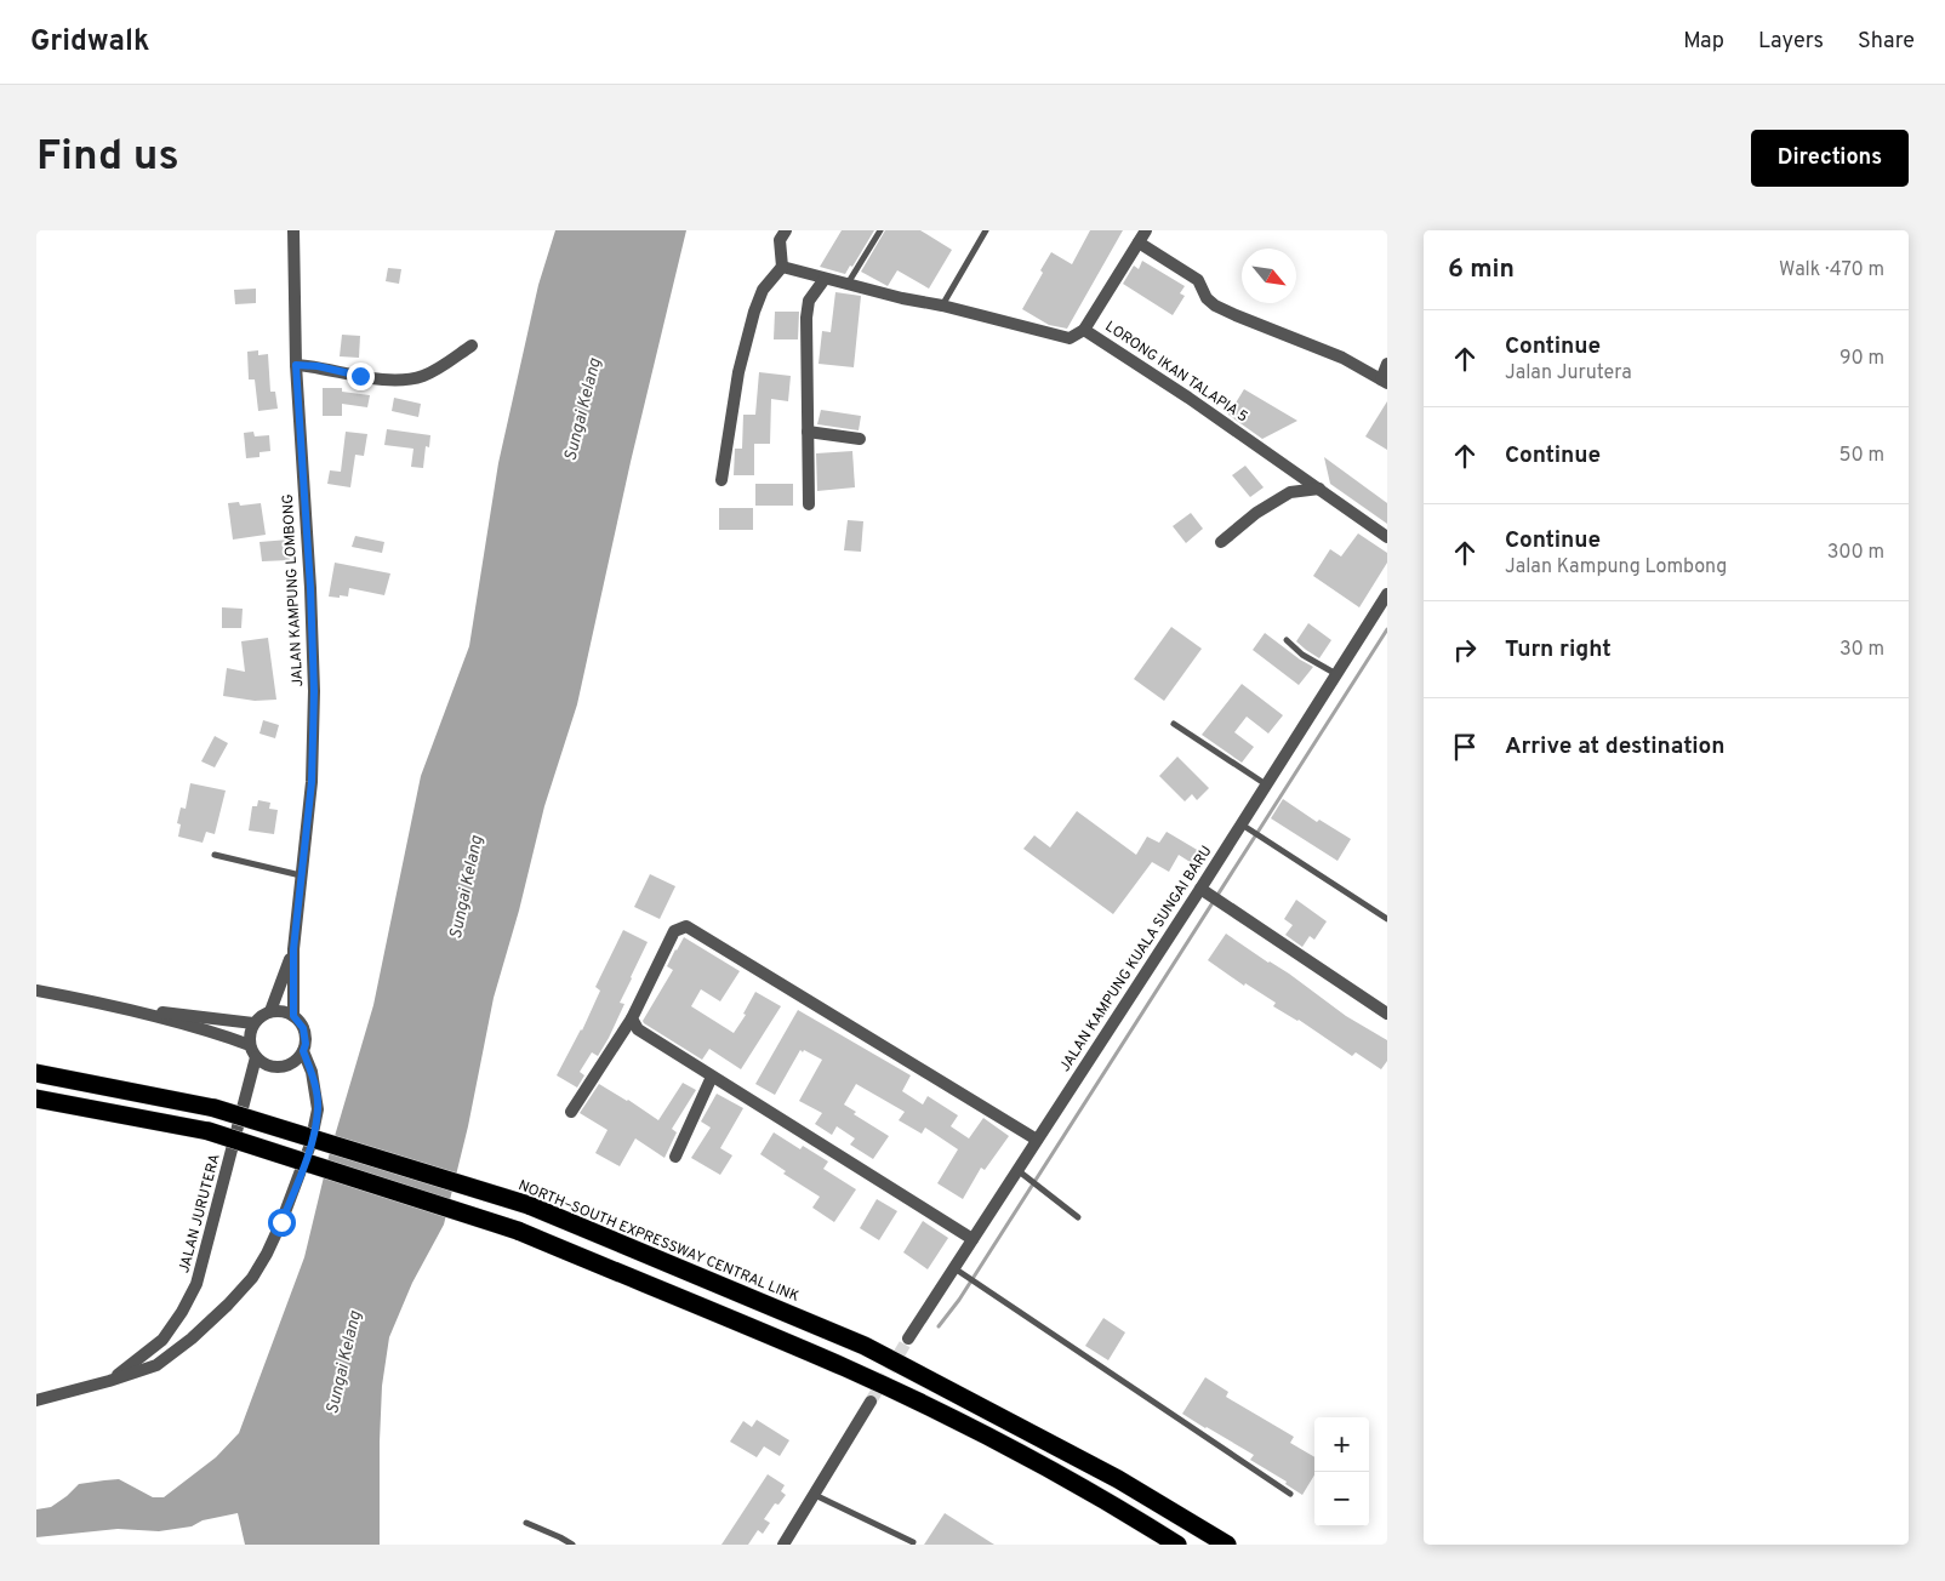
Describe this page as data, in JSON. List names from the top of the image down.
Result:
{
  "streets": {
    "highway": ["NORTH–SOUTH EXPRESSWAY CENTRAL LINK"],
    "street": [
      "LORONG IKAN TALAPIA 5",
      "JALAN KAMPUNG LOMBONG",
      "JALAN KAMPUNG KUALA SUNGAI BARU",
      "JALAN JURUTERA"
    ]
  },
  "water": ["Sungai Kelang"],
  "north": "bottom right",
  "page": {
    "header": "Gridwalk",
    "nav": ["Map", "Layers", "Share"],
    "buttons": "Directions",
    "title": "Find us",
    "heading": ["6 min", "Walk · 470 m"],
    "list": [
      ["Continue", "Jalan Jurutera", "90 m"],
      ["Continue", "50 m"],
      ["Continue", "Jalan Kampung Lombong", "300 m"],
      ["Turn right", "30 m"],
      "Arrive at destination"
    ],
    "map_buttons": ["+", "−"]
  }
}
